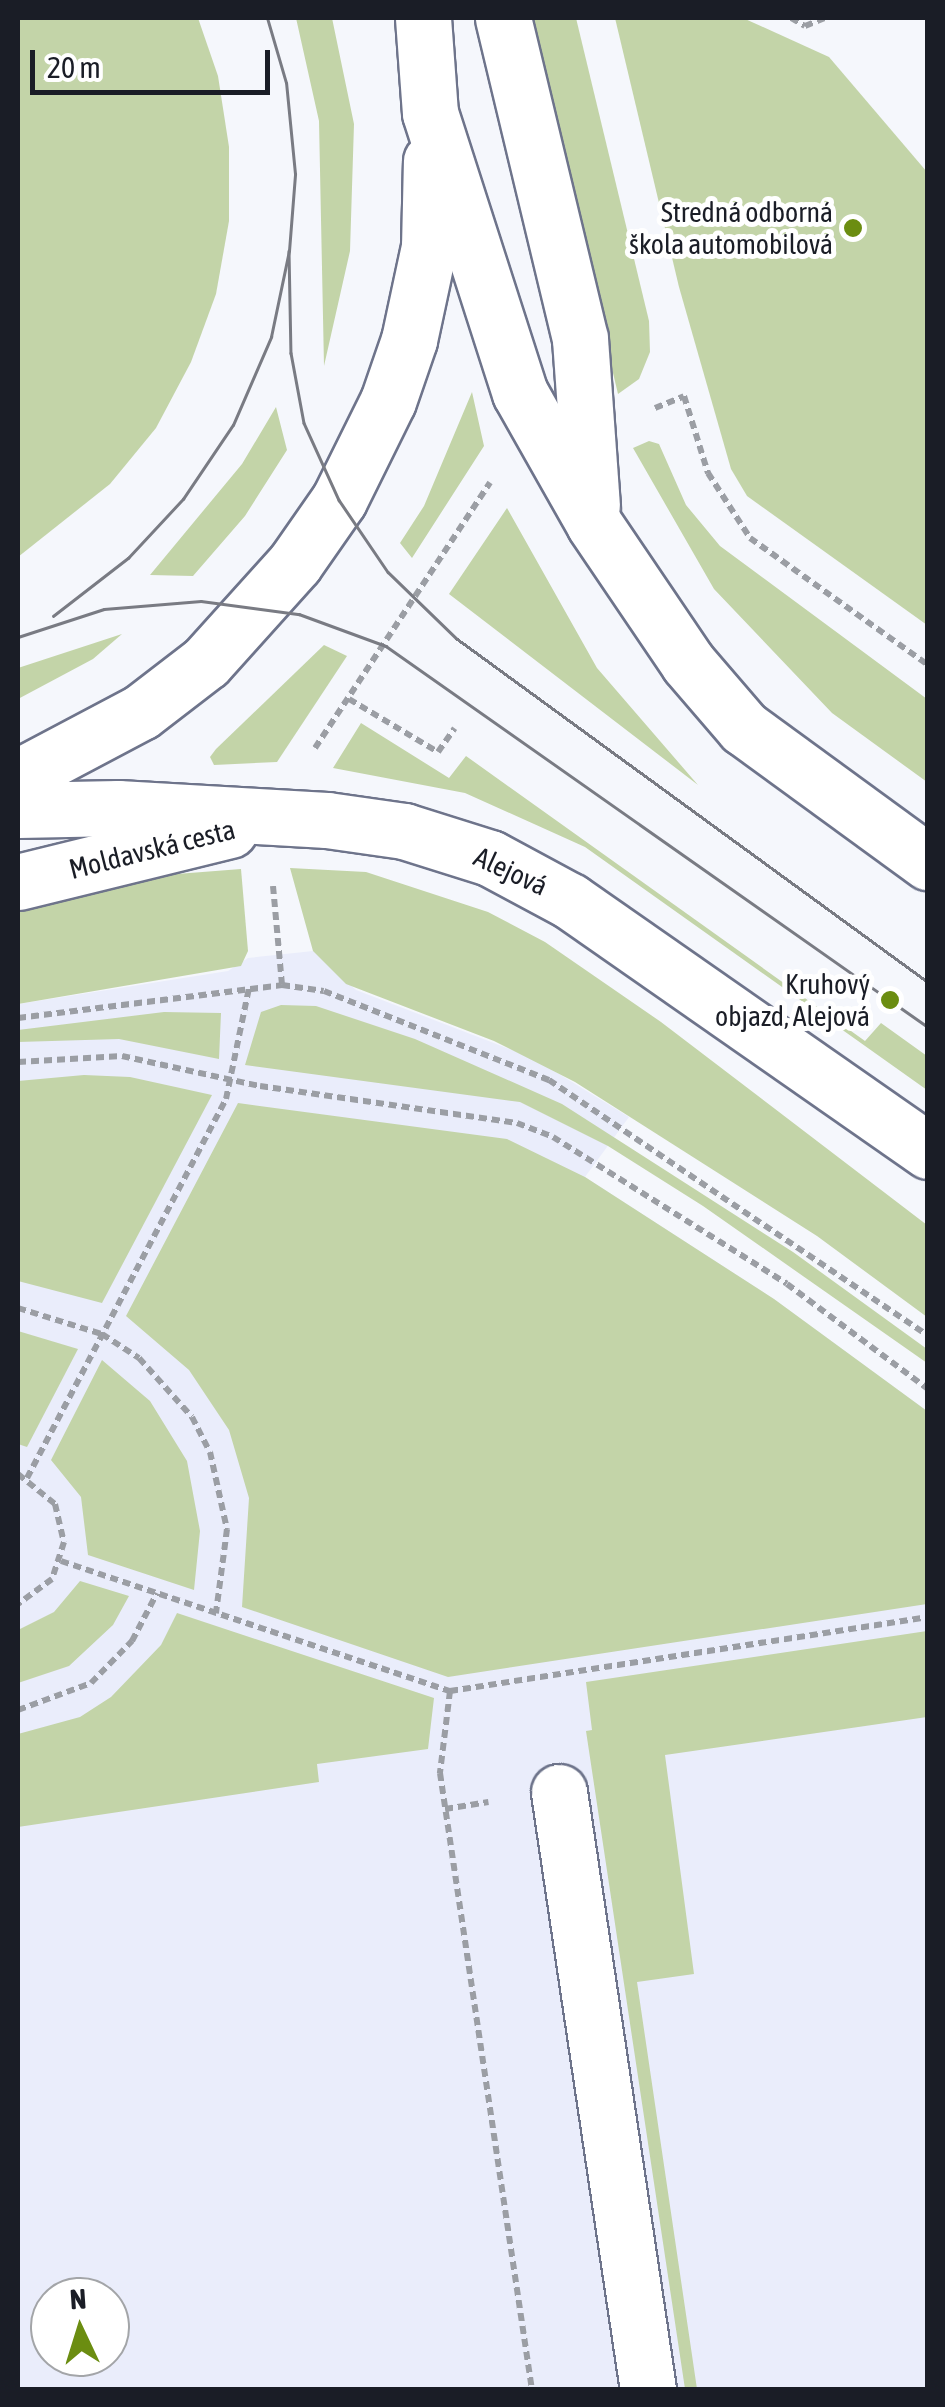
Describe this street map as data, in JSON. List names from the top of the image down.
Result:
{
  "streets": {
    "street": ["Moldavská cesta", "Alejová"]
  },
  "crossings": [
    ["Moldavská cesta", "Alejová"]
  ],
  "places": ["Stredná odborná škola automobilová", "Kruhový objazd, Alejová"],
  "scale_bar": "20 m",
  "north": "top"
}
